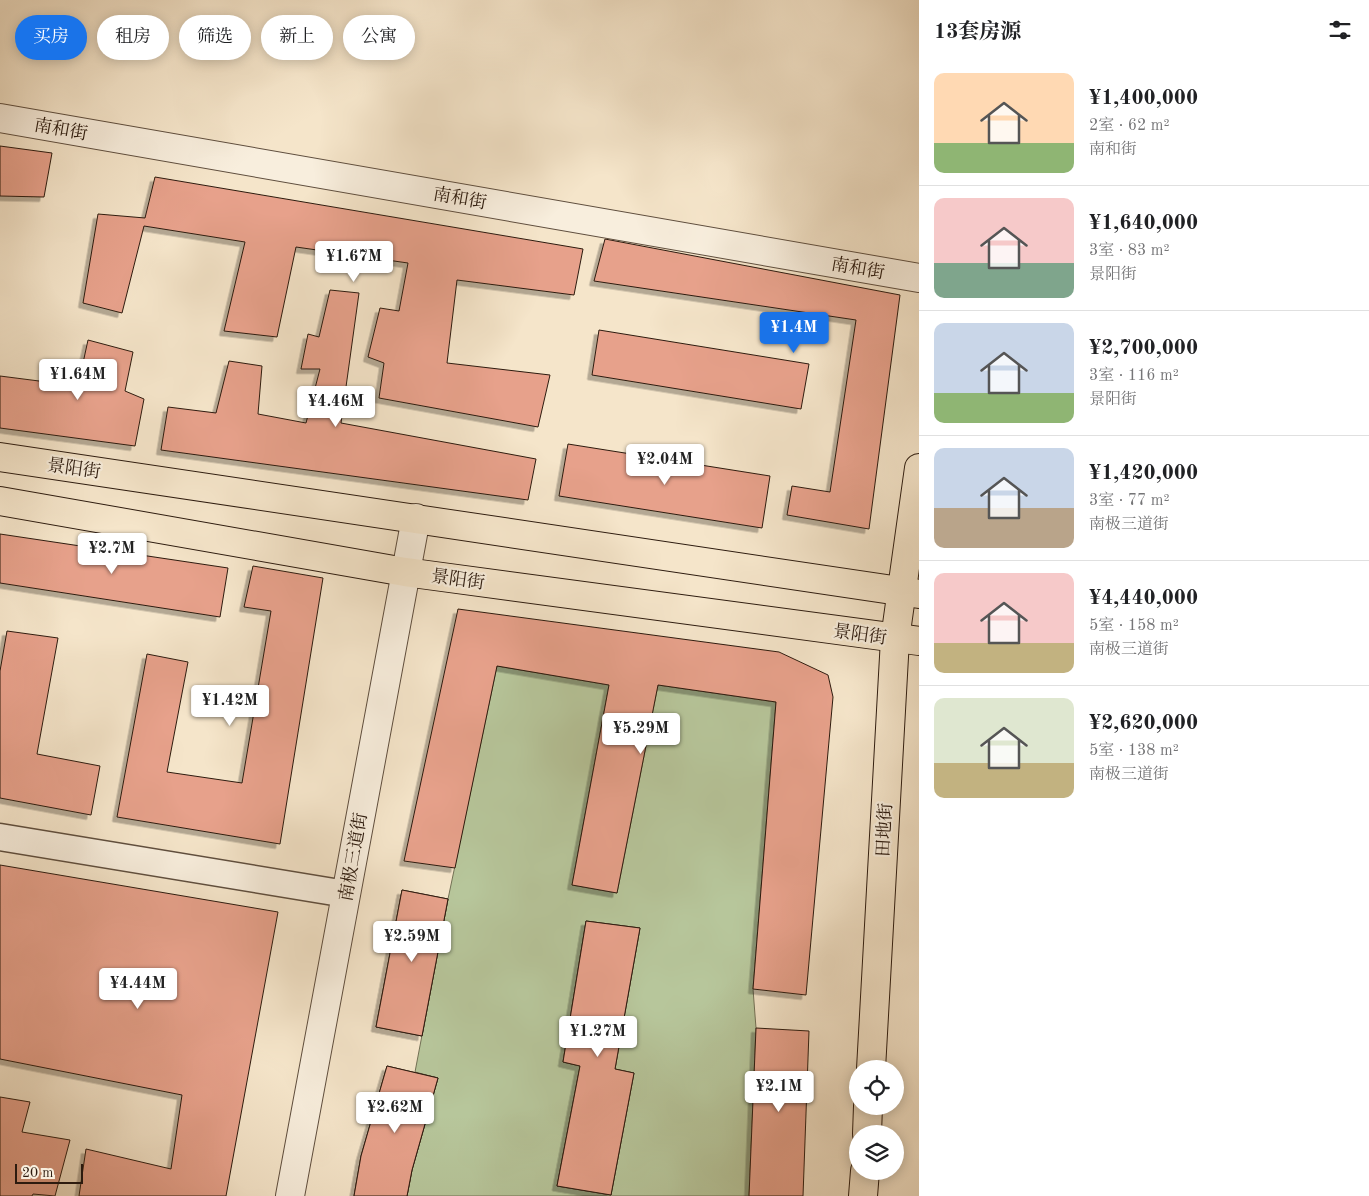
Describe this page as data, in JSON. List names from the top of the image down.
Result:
{
  "streets": {
    "main road": ["景阳街", "田地街"],
    "street": ["南和街", "南极三道街"]
  },
  "crossings": [
    ["景阳街", "田地街"],
    ["景阳街", "南极三道街"]
  ],
  "scale_bar": "20 m",
  "page": {
    "heading": "13套房源",
    "chip": [
      "买房",
      "租房",
      "筛选",
      "新上",
      "公寓"
    ],
    "list": [
      {
        "name": "¥1,400,000",
        "note": "2室 · 62 m² · 南和街"
      },
      {
        "name": "¥1,640,000",
        "note": "3室 · 83 m² · 景阳街"
      },
      {
        "name": "¥2,700,000",
        "note": "3室 · 116 m² · 景阳街"
      },
      {
        "name": "¥1,420,000",
        "note": "3室 · 77 m² · 南极三道街"
      },
      {
        "name": "¥4,440,000",
        "note": "5室 · 158 m² · 南极三道街"
      },
      {
        "name": "¥2,620,000",
        "note": "5室 · 138 m² · 南极三道街"
      }
    ],
    "price": [
      "¥1.67M",
      "¥1.4M",
      "¥1.64M",
      "¥4.46M",
      "¥2.04M",
      "¥2.7M",
      "¥1.42M",
      "¥5.29M",
      "¥2.59M",
      "¥4.44M",
      "¥1.27M",
      "¥2.1M",
      "¥2.62M"
    ],
    "scale": "20 m"
  }
}
